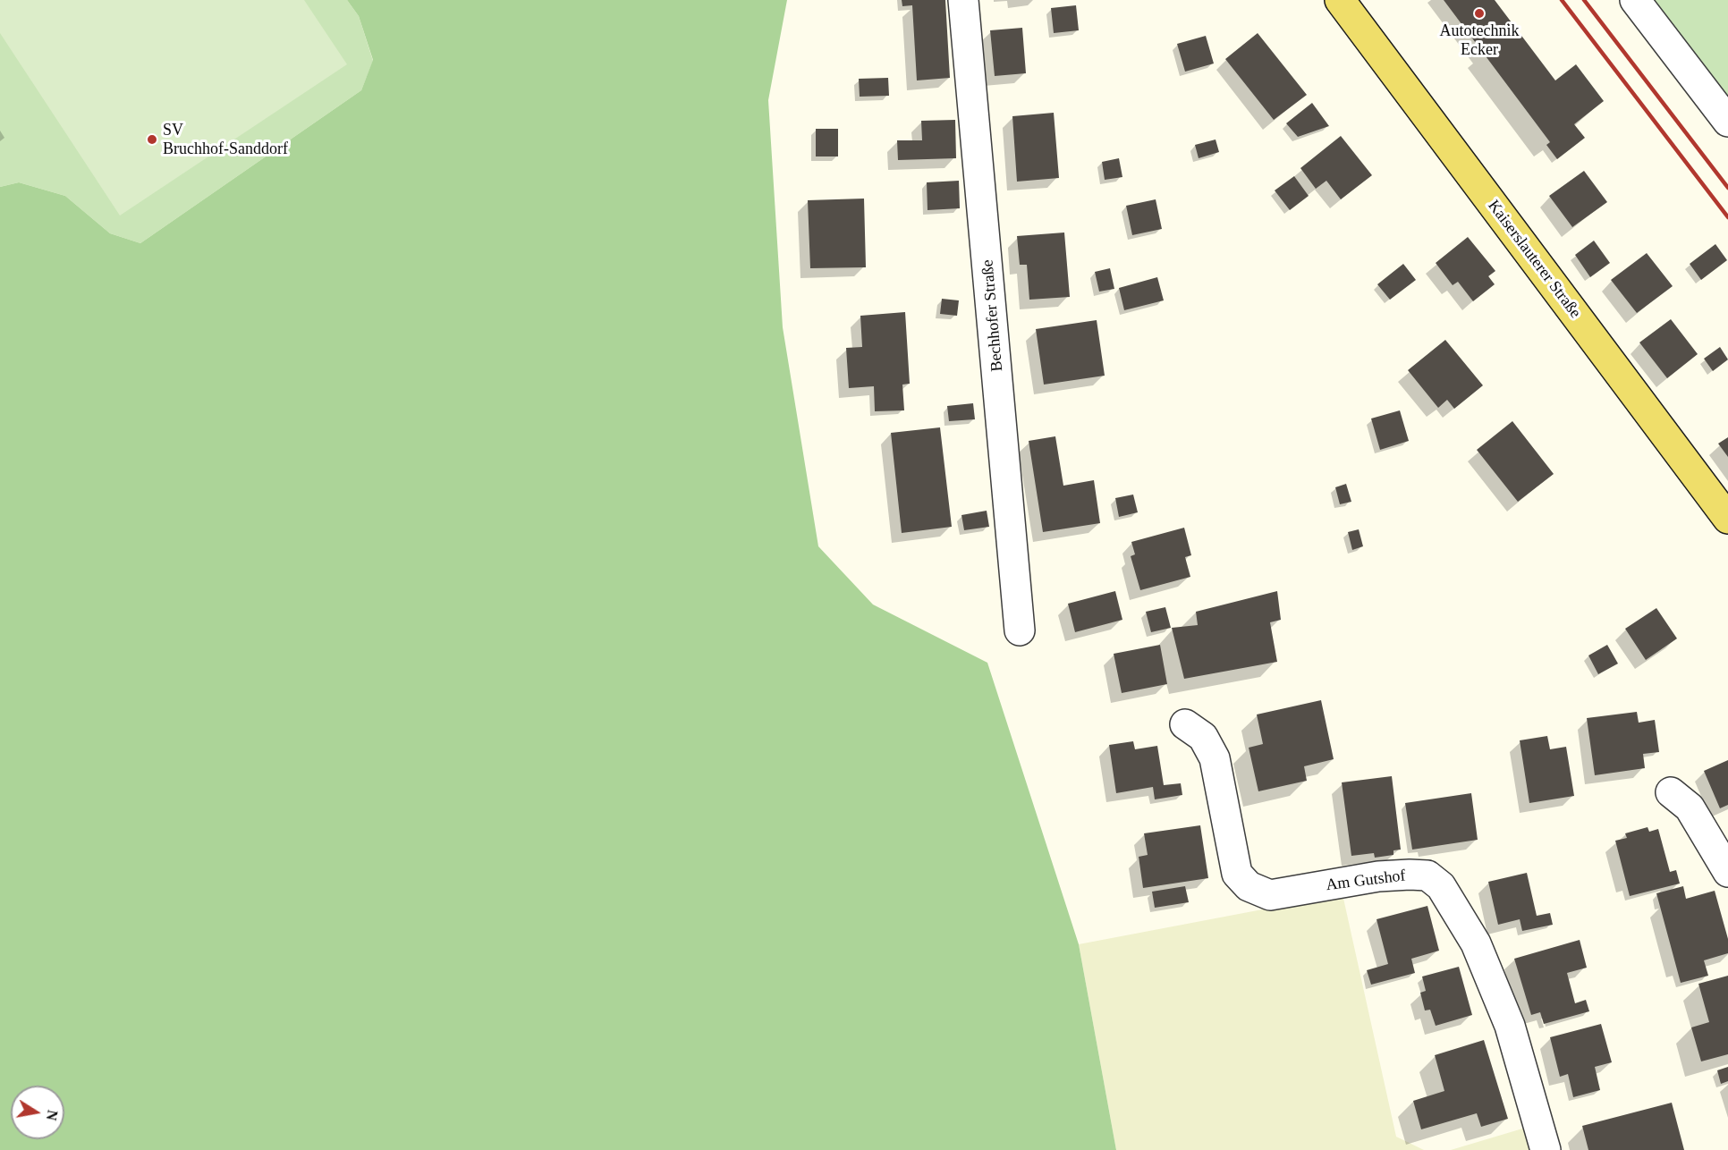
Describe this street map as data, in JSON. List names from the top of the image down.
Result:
{
  "streets": {
    "main road": ["Kaiserslauterer Straße"],
    "street": ["Bechhofer Straße", "Am Gutshof"]
  },
  "places": ["Autotechnik Ecker", "SV Bruchhof-Sanddorf"],
  "north": "right"
}
